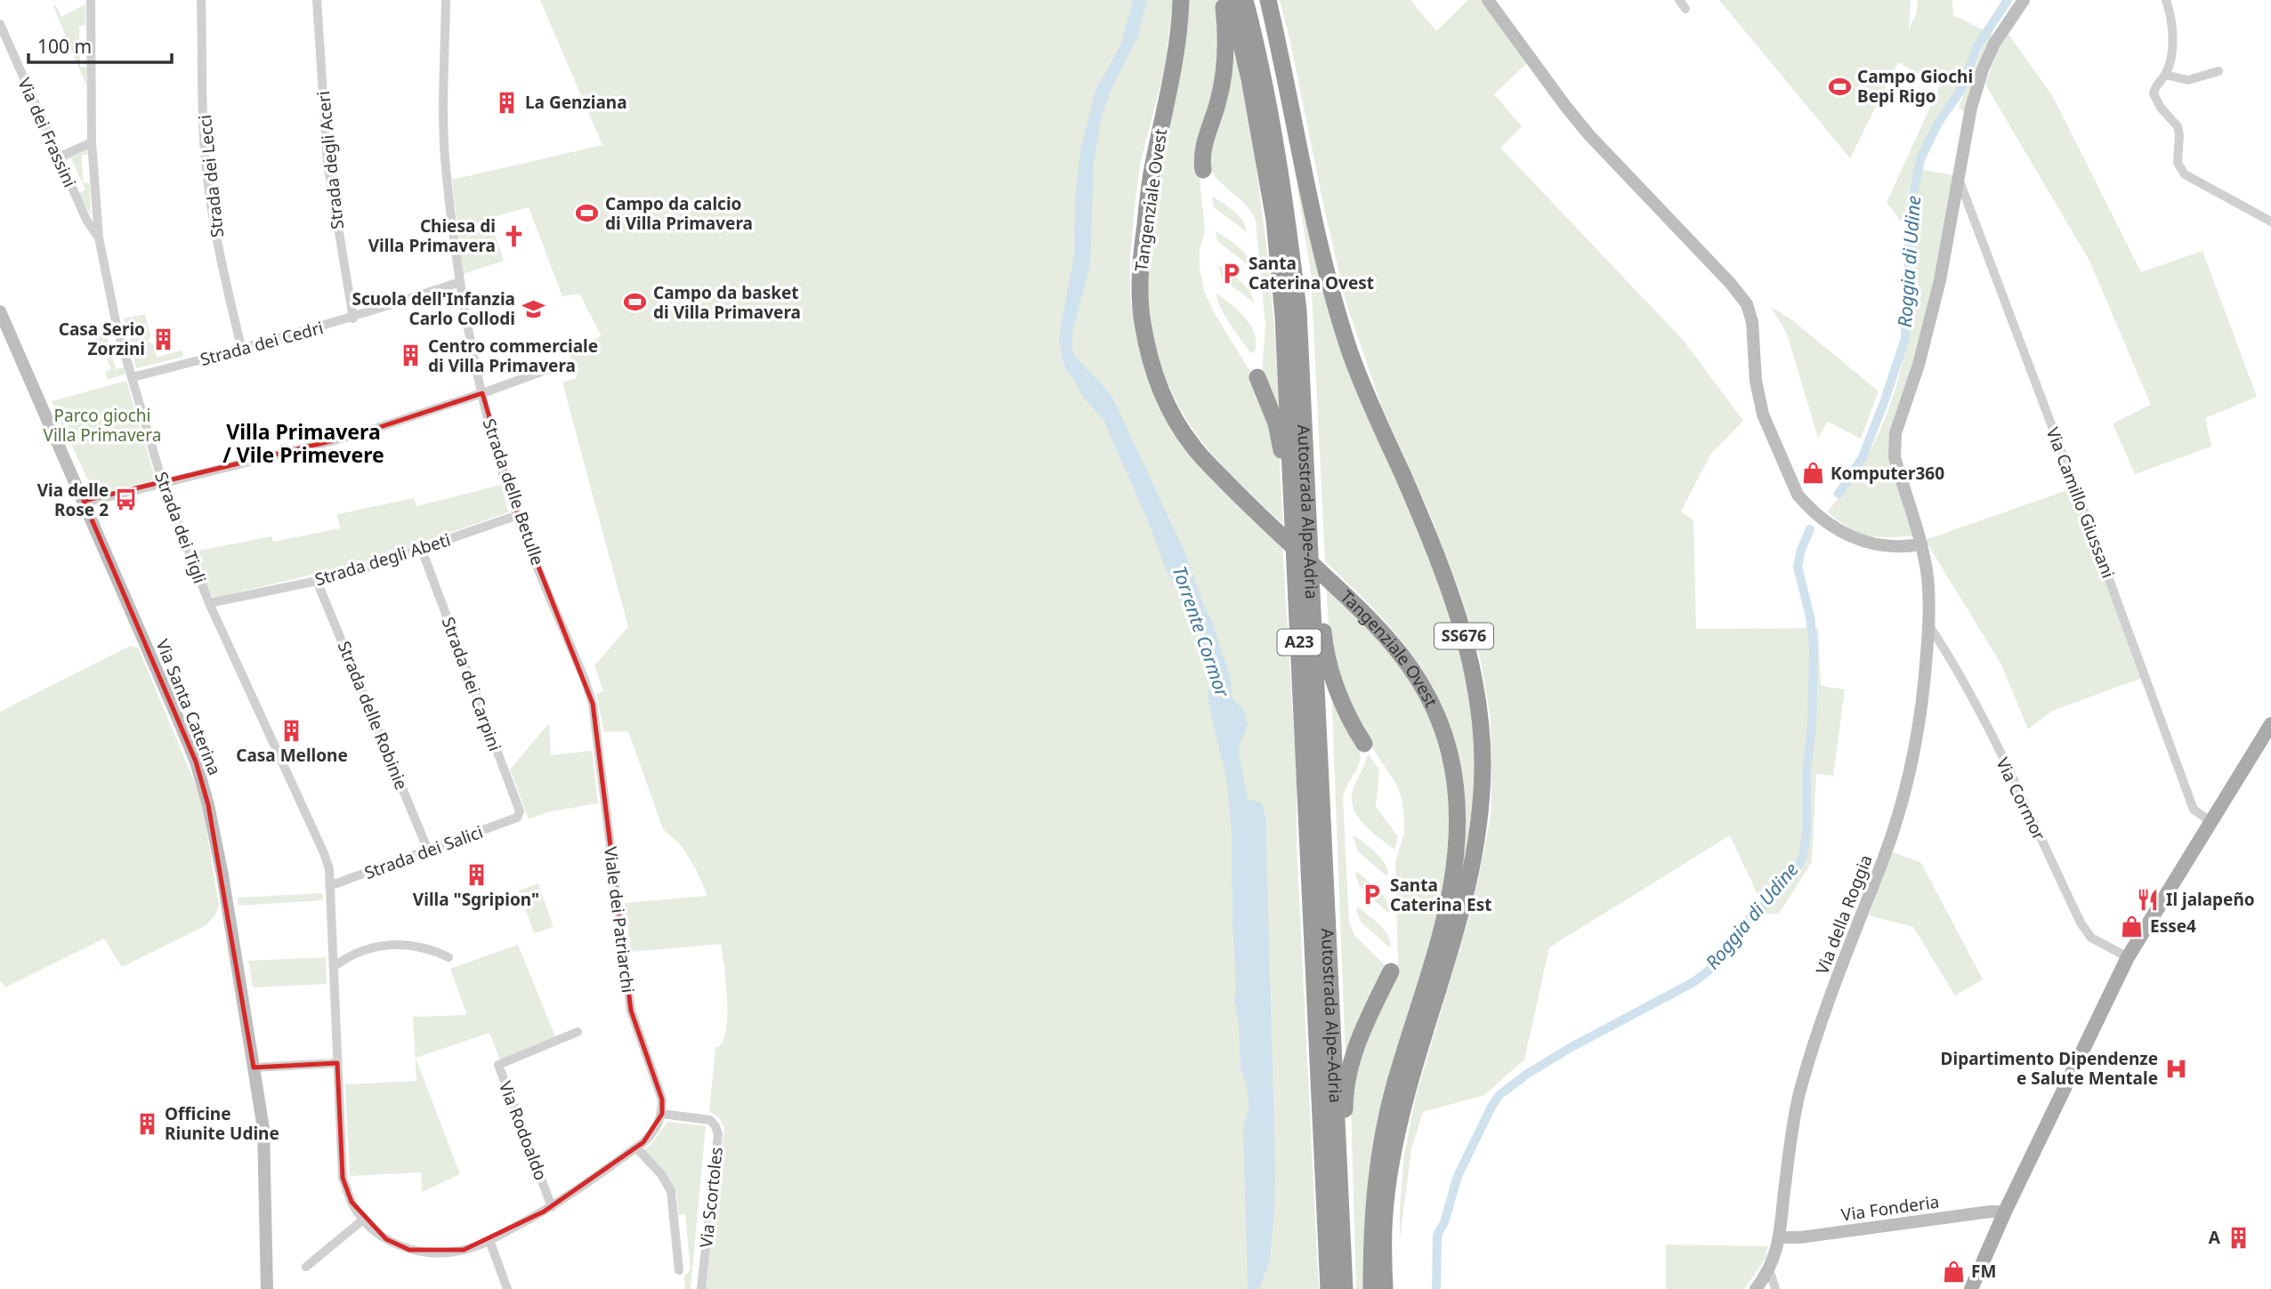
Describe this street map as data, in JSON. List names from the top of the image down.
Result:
{
  "streets": {
    "highway": [
      "Tangenziale Ovest",
      "Autostrada Alpe-Adria",
      "SS676",
      "A23"
    ],
    "street": [
      "Via dei Frassini",
      "Strada degli Aceri",
      "Strada dei Lecci",
      "Strada dei Cedri",
      "Strada delle Betulle",
      "Via Camillo Giussani",
      "Strada dei Tigli",
      "Strada degli Abeti",
      "Strada dei Carpini",
      "Via Santa Caterina",
      "Strada delle Robinie",
      "Via Cormor",
      "Strada dei Salici",
      "Via della Roggia",
      "Viale dei Patriarchi",
      "Via Rodoaldo",
      "Via Scortoles",
      "Via Fonderia"
    ]
  },
  "crossings": [
    ["Via dei Frassini", "Strada dei Tigli"],
    ["Strada degli Aceri", "Strada dei Cedri"],
    ["Strada dei Lecci", "Strada dei Cedri"],
    ["Strada dei Cedri", "Strada delle Betulle"],
    ["Strada dei Cedri", "Strada dei Tigli"],
    ["Strada delle Betulle", "Strada degli Abeti"],
    ["Strada delle Betulle", "Viale dei Patriarchi"],
    ["Via Camillo Giussani", "Via della Roggia"],
    ["Strada dei Tigli", "Strada degli Abeti"],
    ["Strada dei Tigli", "Strada dei Salici"],
    ["Strada degli Abeti", "Strada dei Carpini"],
    ["Strada degli Abeti", "Strada delle Robinie"],
    ["Strada dei Carpini", "Strada dei Salici"],
    ["Strada delle Robinie", "Strada dei Salici"],
    ["Via Cormor", "Via della Roggia"],
    ["Via della Roggia", "Via Fonderia"],
    ["Viale dei Patriarchi", "Via Scortoles"]
  ],
  "districts": ["Villa Primavera / Vile Primevere"],
  "water": ["Roggia di Udine", "Torrente Cormor"],
  "parks": ["Parco giochi Villa Primavera"],
  "places": {
    "sports": ["Campo Giochi Bepi Rigo", "Campo da calcio di Villa Primavera", "Campo da basket di Villa Primavera"],
    "building": [
      "La Genziana",
      "Casa Serio Zorzini",
      "Centro commerciale di Villa Primavera",
      "Casa Mellone",
      "Villa \"Sgripion\"",
      "Officine Riunite Udine",
      "A"
    ],
    "church": ["Chiesa di Villa Primavera"],
    "parking": ["Santa Caterina Ovest", "Santa Caterina Est"],
    "school or university": ["Scuola dell'Infanzia Carlo Collodi"],
    "shop": ["Komputer360", "Esse4", "FM"],
    "bus stop": ["Via delle Rose 2"],
    "restaurant": ["Il jalapeño"],
    "hospital": ["Dipartimento Dipendenze e Salute Mentale"]
  },
  "scale_bar": "100 m"
}
